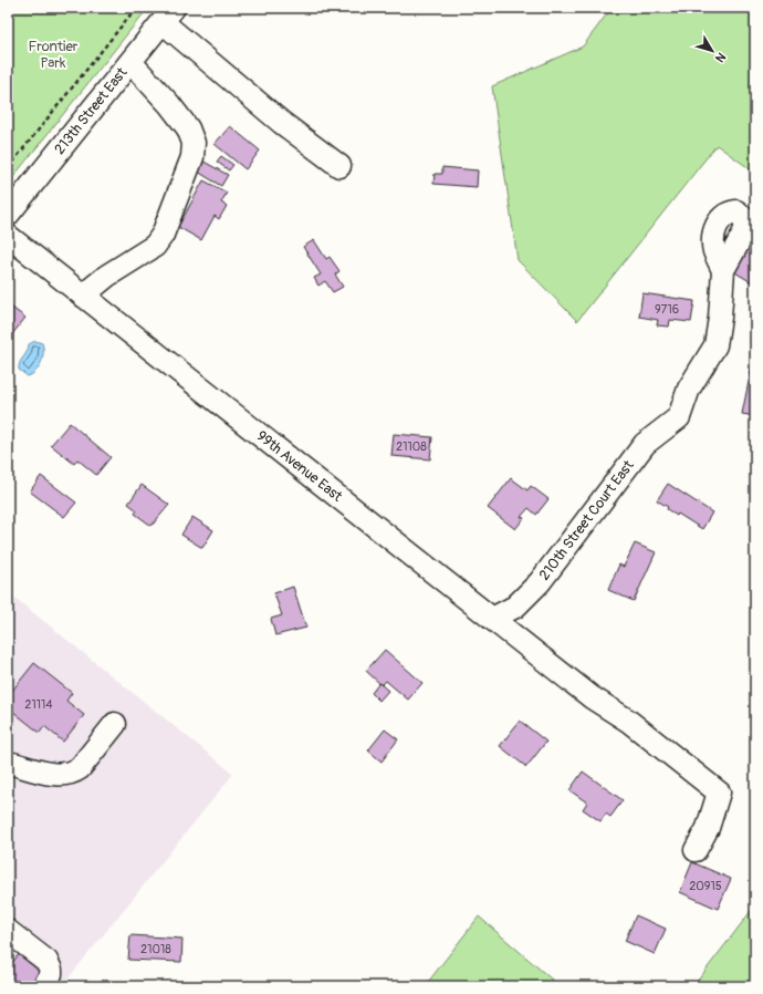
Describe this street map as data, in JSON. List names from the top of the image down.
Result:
{
  "streets": {
    "street": ["213th Street East", "99th Avenue East", "210th Street Court East"]
  },
  "crossings": [
    ["99th Avenue East", "210th Street Court East"]
  ],
  "parks": ["Frontier Park"],
  "house_numbers": [
    "9716",
    "21108",
    "21114",
    "20915",
    "21018"
  ],
  "north": "bottom right"
}
